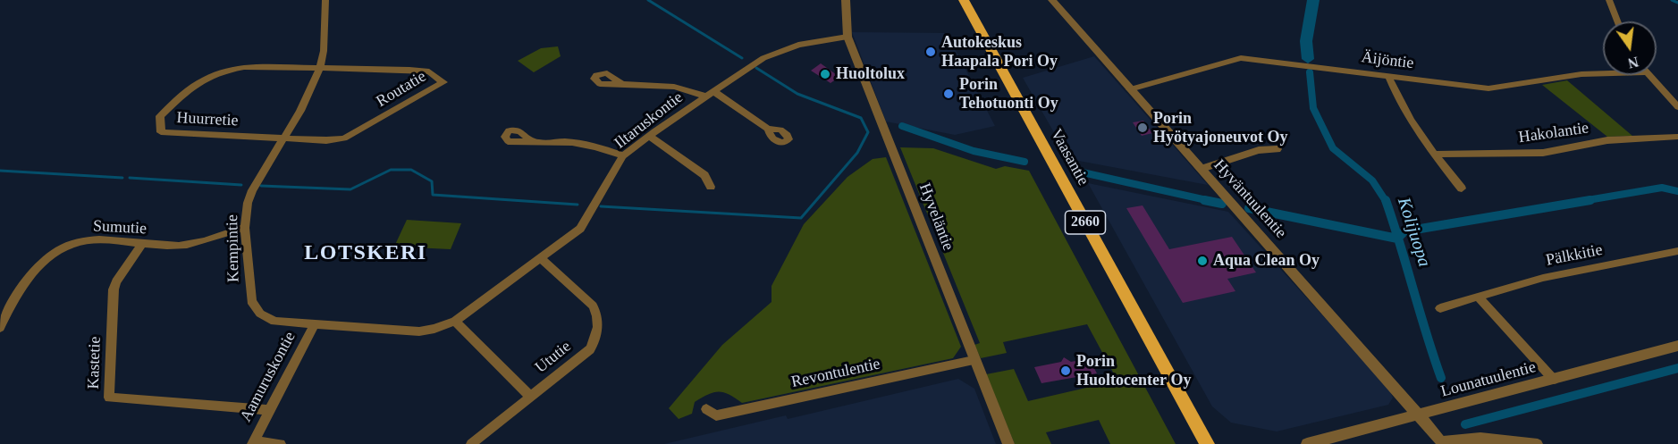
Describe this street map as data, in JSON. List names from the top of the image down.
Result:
{
  "streets": {
    "main road": ["Vaasantie", "2660"],
    "street": [
      "Äijöntie",
      "Routatie",
      "Huurretie",
      "Iltaruskontie",
      "Hakolantie",
      "Hyväntuulentie",
      "Hyveläntie",
      "Sumutie",
      "Kempintie",
      "Pälkkitie",
      "Ututie",
      "Kastetie",
      "Revontulentie",
      "Aamuruskontie",
      "Lounatuulentie"
    ]
  },
  "crossings": [
    ["Äijöntie", "Hyväntuulentie"],
    ["Routatie", "Huurretie"],
    ["Routatie", "Kempintie"],
    ["Huurretie", "Kempintie"],
    ["Iltaruskontie", "Hyveläntie"],
    ["Iltaruskontie", "Kempintie"],
    ["Iltaruskontie", "Ututie"],
    ["Hyväntuulentie", "Lounatuulentie"],
    ["Hyveläntie", "Revontulentie"],
    ["Sumutie", "Kempintie"],
    ["Sumutie", "Kastetie"],
    ["Kempintie", "Ututie"],
    ["Kempintie", "Aamuruskontie"],
    ["Kastetie", "Aamuruskontie"]
  ],
  "districts": ["LOTSKERI"],
  "water": ["Kolijuopa"],
  "places": [
    "Autokeskus Haapala Pori Oy",
    "Huoltolux",
    "Porin Tehotuonti Oy",
    "Porin Hyötyajoneuvot Oy",
    "Aqua Clean Oy",
    "Porin Huoltocenter Oy"
  ],
  "north": "bottom"
}
